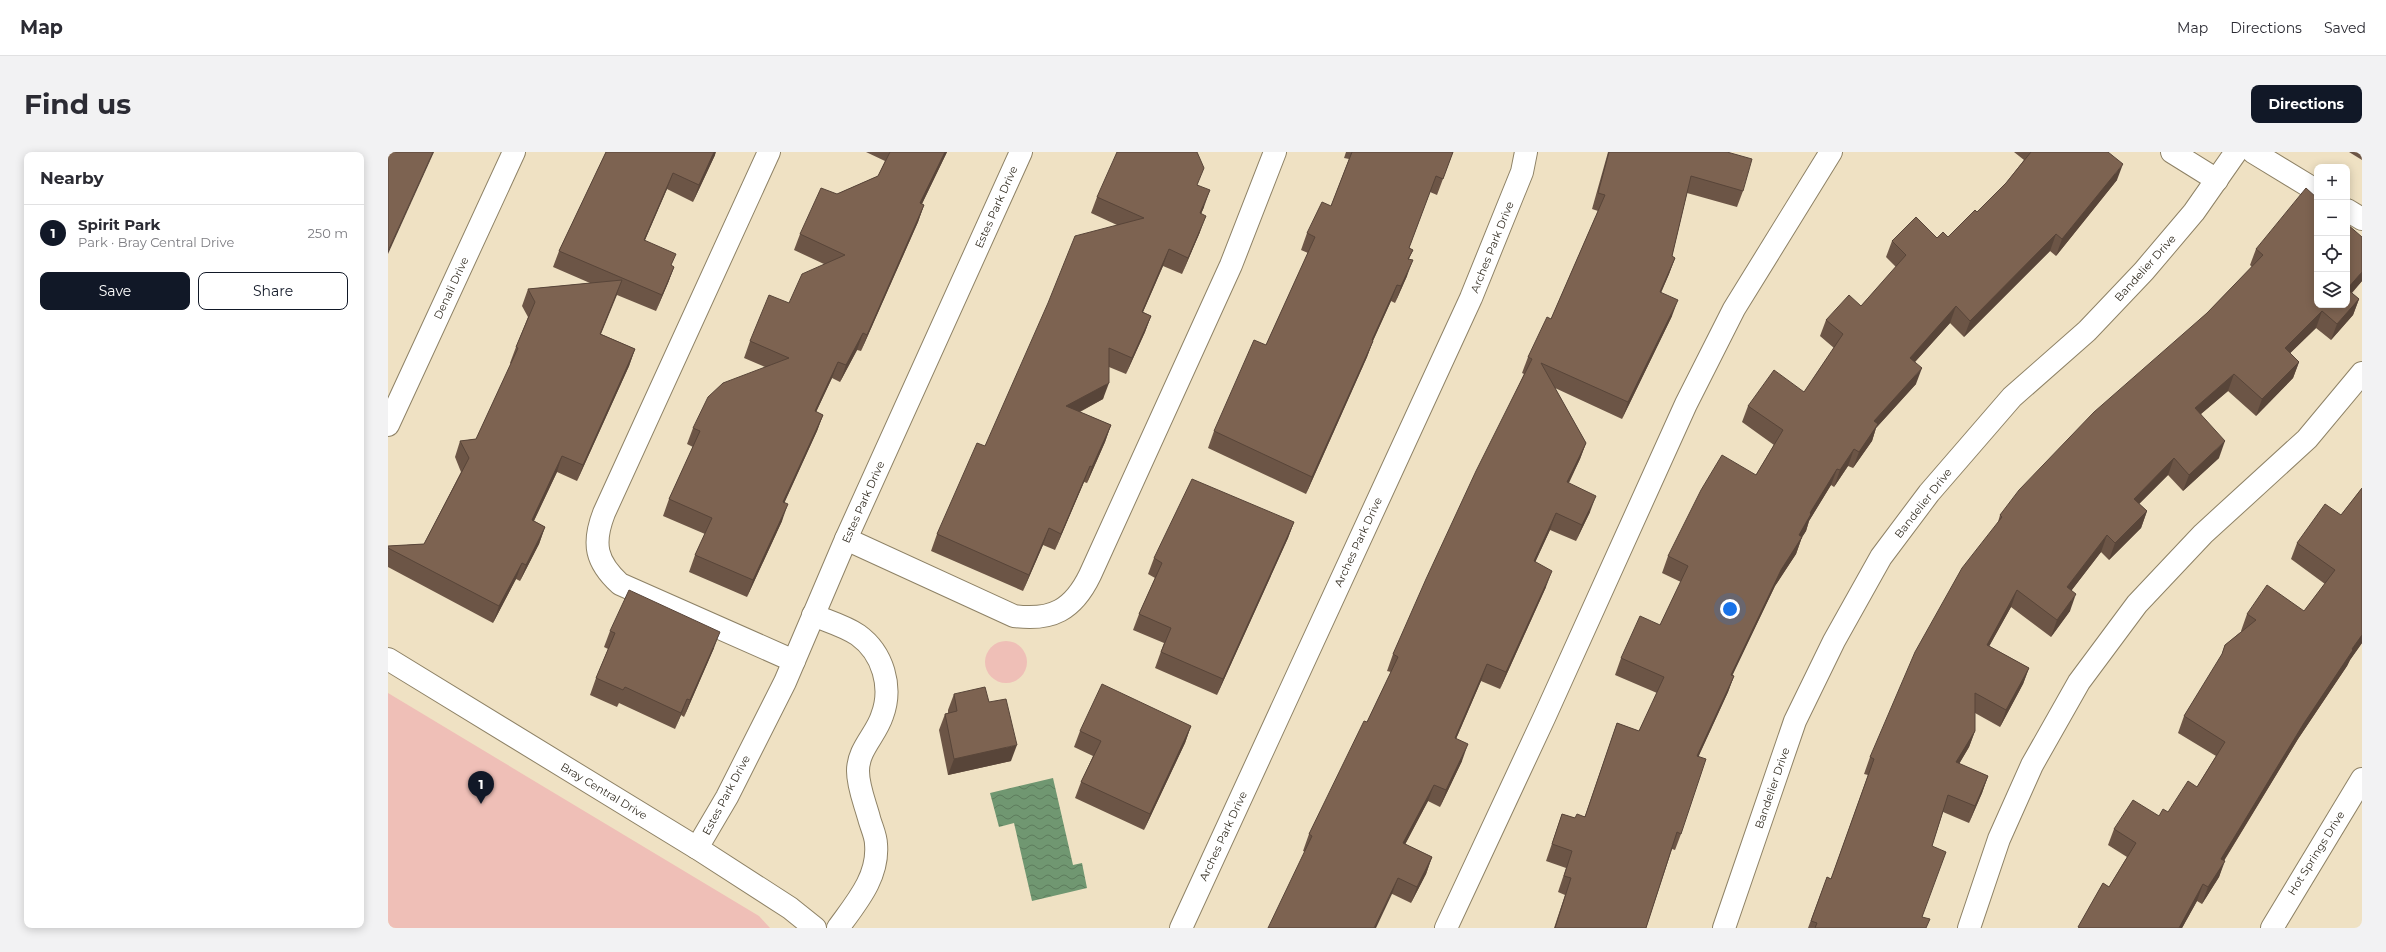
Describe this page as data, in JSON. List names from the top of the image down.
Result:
{
  "streets": {
    "street": [
      "Estes Park Drive",
      "Arches Park Drive",
      "Bandelier Drive",
      "Denali Drive",
      "Bray Central Drive",
      "Hot Springs Drive"
    ]
  },
  "crossings": [
    ["Estes Park Drive", "Bray Central Drive"]
  ],
  "page": {
    "header": "Map",
    "nav": ["Map", "Directions", "Saved"],
    "buttons": [
      "Directions",
      ["Save", "Share"]
    ],
    "title": "Find us",
    "heading": "Nearby",
    "map_buttons": ["+", "−"],
    "list": [
      {
        "mark": "1",
        "name": "Spirit Park",
        "note": "Park · Bray Central Drive",
        "value": "250 m"
      }
    ],
    "pins": "1"
  }
}
